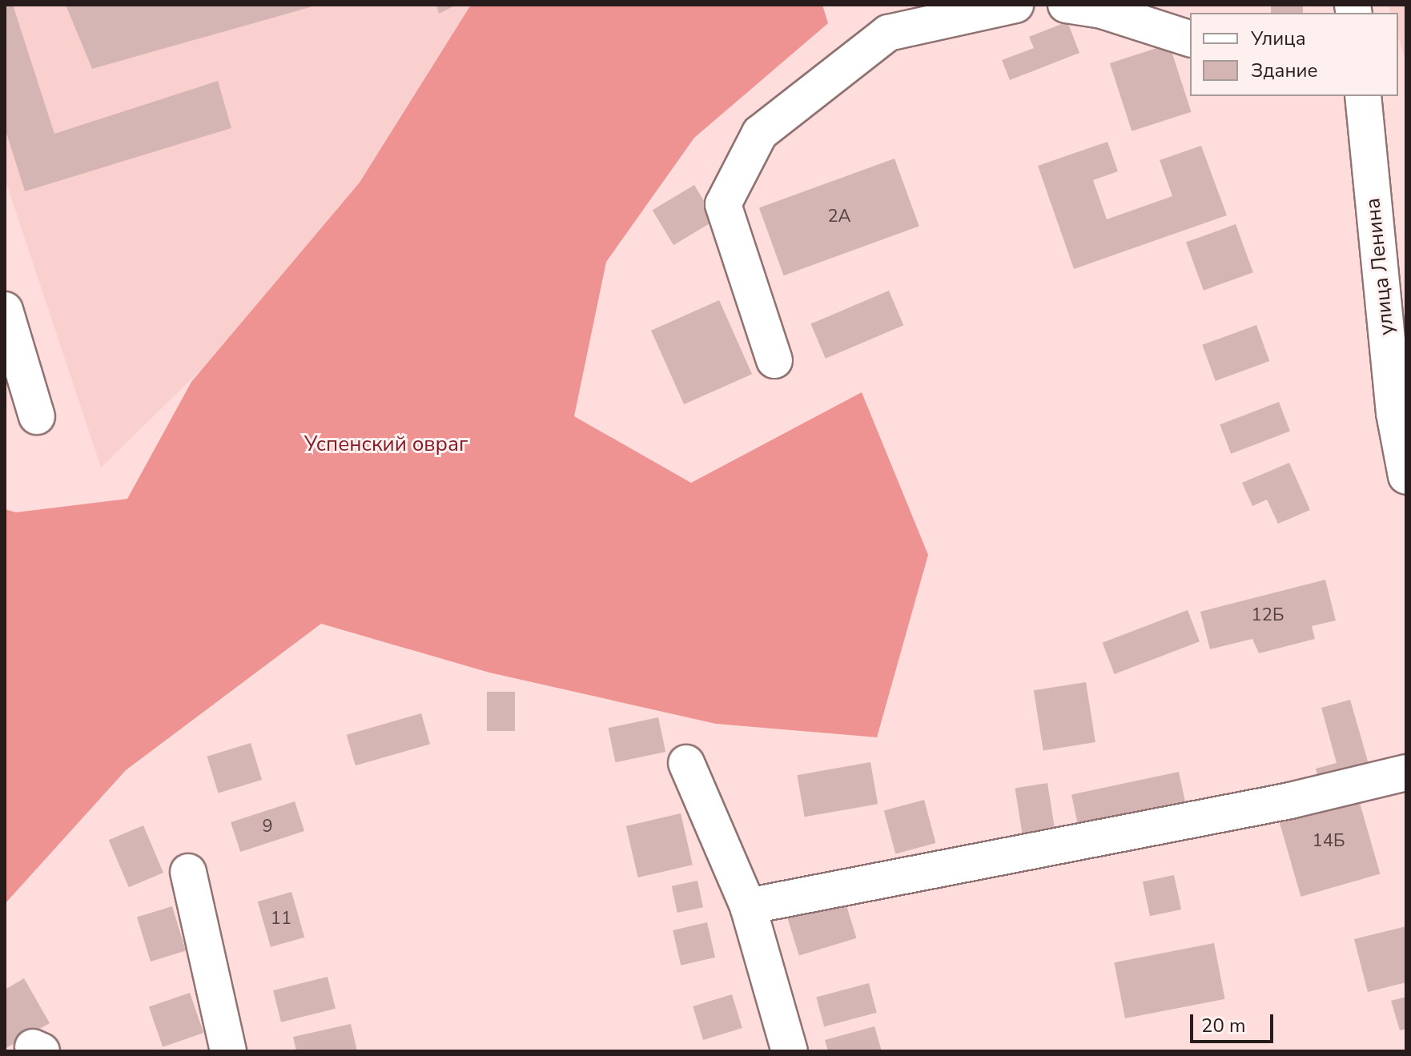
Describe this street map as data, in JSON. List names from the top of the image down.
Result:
{
  "streets": {
    "street": ["улица Ленина"]
  },
  "parks": ["Успенский овраг"],
  "house_numbers": [
    "2А",
    "12Б",
    "9",
    "14Б",
    "11"
  ],
  "legend": ["Улица", "Здание"],
  "scale_bar": "20 m"
}
